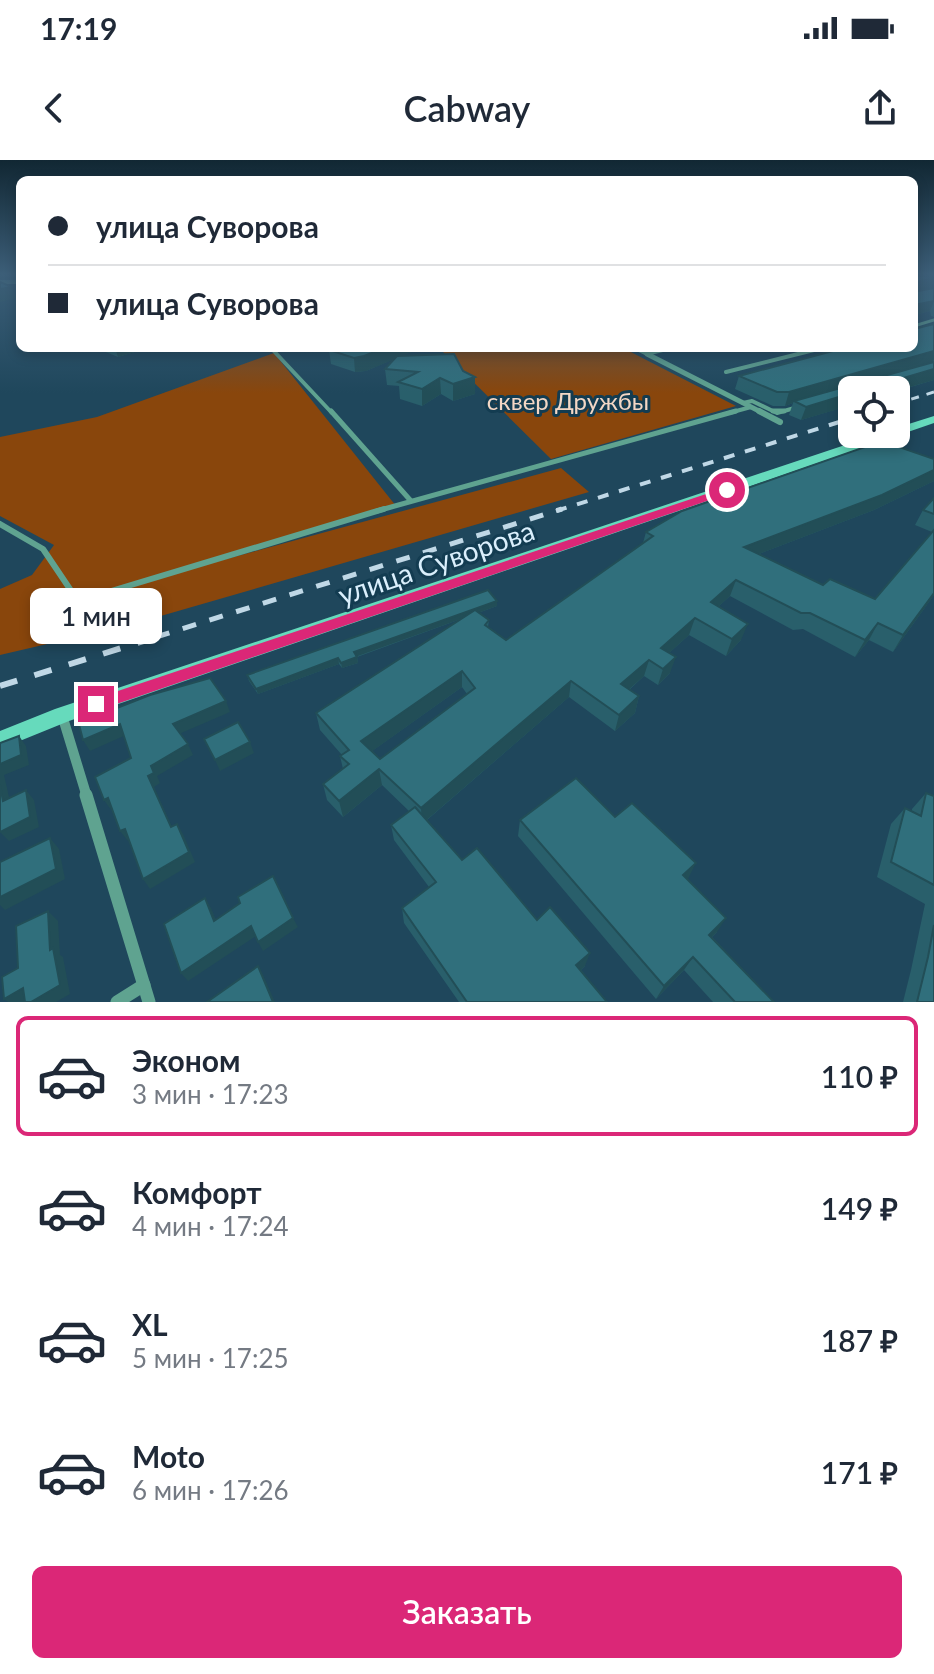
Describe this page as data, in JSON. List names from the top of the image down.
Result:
{
  "streets": {
    "main road": ["улица Суворова"]
  },
  "parks": ["сквер Дружбы"],
  "page": {
    "status": "17:19",
    "header": "Cabway",
    "banner": ["улица Суворова", "улица Суворова"],
    "bubble": "1 мин",
    "list": [
      {
        "name": "Эконом",
        "note": "3 мин · 17:23",
        "value": "110 ₽"
      },
      {
        "name": "Комфорт",
        "note": "4 мин · 17:24",
        "value": "149 ₽"
      },
      {
        "name": "XL",
        "note": "5 мин · 17:25",
        "value": "187 ₽"
      },
      {
        "name": "Moto",
        "note": "6 мин · 17:26",
        "value": "171 ₽"
      }
    ],
    "buttons": "Заказать"
  }
}
